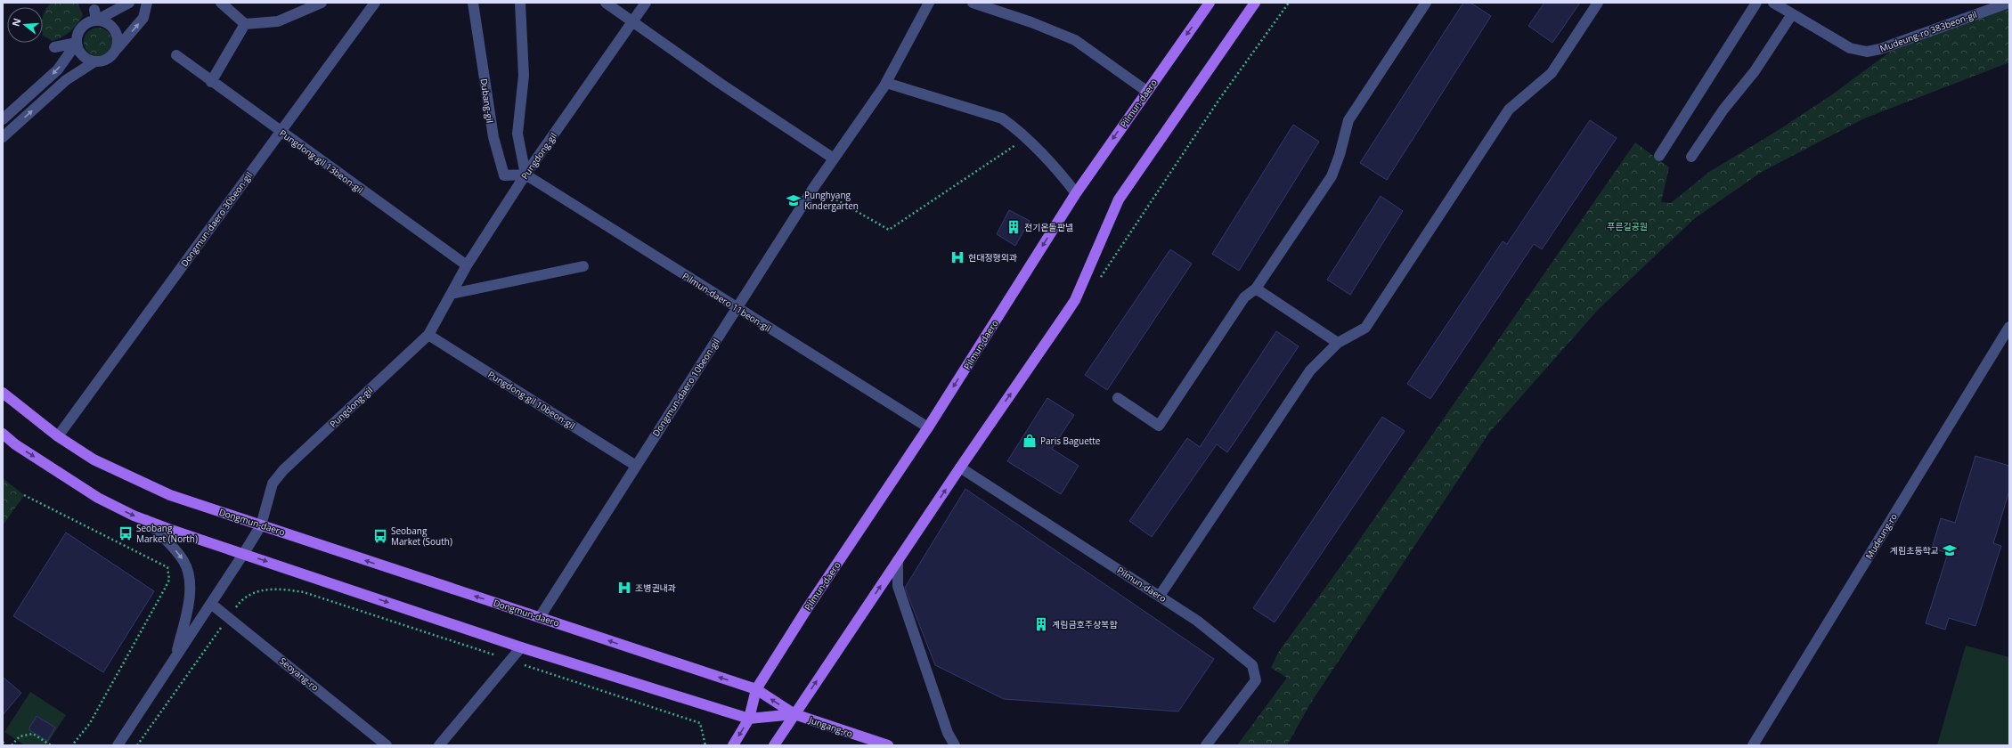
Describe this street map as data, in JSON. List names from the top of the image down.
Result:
{
  "streets": {
    "main road": ["Pilmun-daero", "Dongmun-daero", "Jungang-ro"],
    "street": [
      "Mudeung-ro 383beon-gil",
      "Dubang-gil",
      "Pungdong-gil",
      "Pungdong-gil 13beon-gil",
      "Dongmun-daero 30beon-gil",
      "Pilmun-daero 11beon-gil",
      "Dongmun-daero 10beon-gil",
      "Pungdong-gil 10beon-gil",
      "Mudeung-ro",
      "Seoyang-ro"
    ]
  },
  "crossings": [
    ["Dubang-gil", "Pungdong-gil"],
    ["Dubang-gil", "Pilmun-daero 11beon-gil"],
    ["Pilmun-daero", "Pilmun-daero 11beon-gil"],
    ["Pilmun-daero", "Dongmun-daero"],
    ["Pungdong-gil", "Pungdong-gil 13beon-gil"],
    ["Pungdong-gil", "Pilmun-daero 11beon-gil"],
    ["Pungdong-gil", "Pungdong-gil 10beon-gil"],
    ["Pungdong-gil", "Dongmun-daero"],
    ["Pungdong-gil 13beon-gil", "Dongmun-daero 30beon-gil"],
    ["Dongmun-daero 30beon-gil", "Dongmun-daero"],
    ["Pilmun-daero 11beon-gil", "Dongmun-daero 10beon-gil"],
    ["Dongmun-daero 10beon-gil", "Pungdong-gil 10beon-gil"],
    ["Dongmun-daero 10beon-gil", "Dongmun-daero"],
    ["Dongmun-daero", "Jungang-ro"]
  ],
  "parks": ["푸른길공원"],
  "places": {
    "school or university": ["Punghyang Kindergarten", "계림초등학교"],
    "building": ["전기온돌판넬", "계림금호주상복합"],
    "hospital": ["현대정형외과", "조병권내과"],
    "shop": ["Paris Baguette"],
    "bus stop": ["Seobang Market (North)", "Seobang Market (South)"]
  },
  "north": "left"
}
